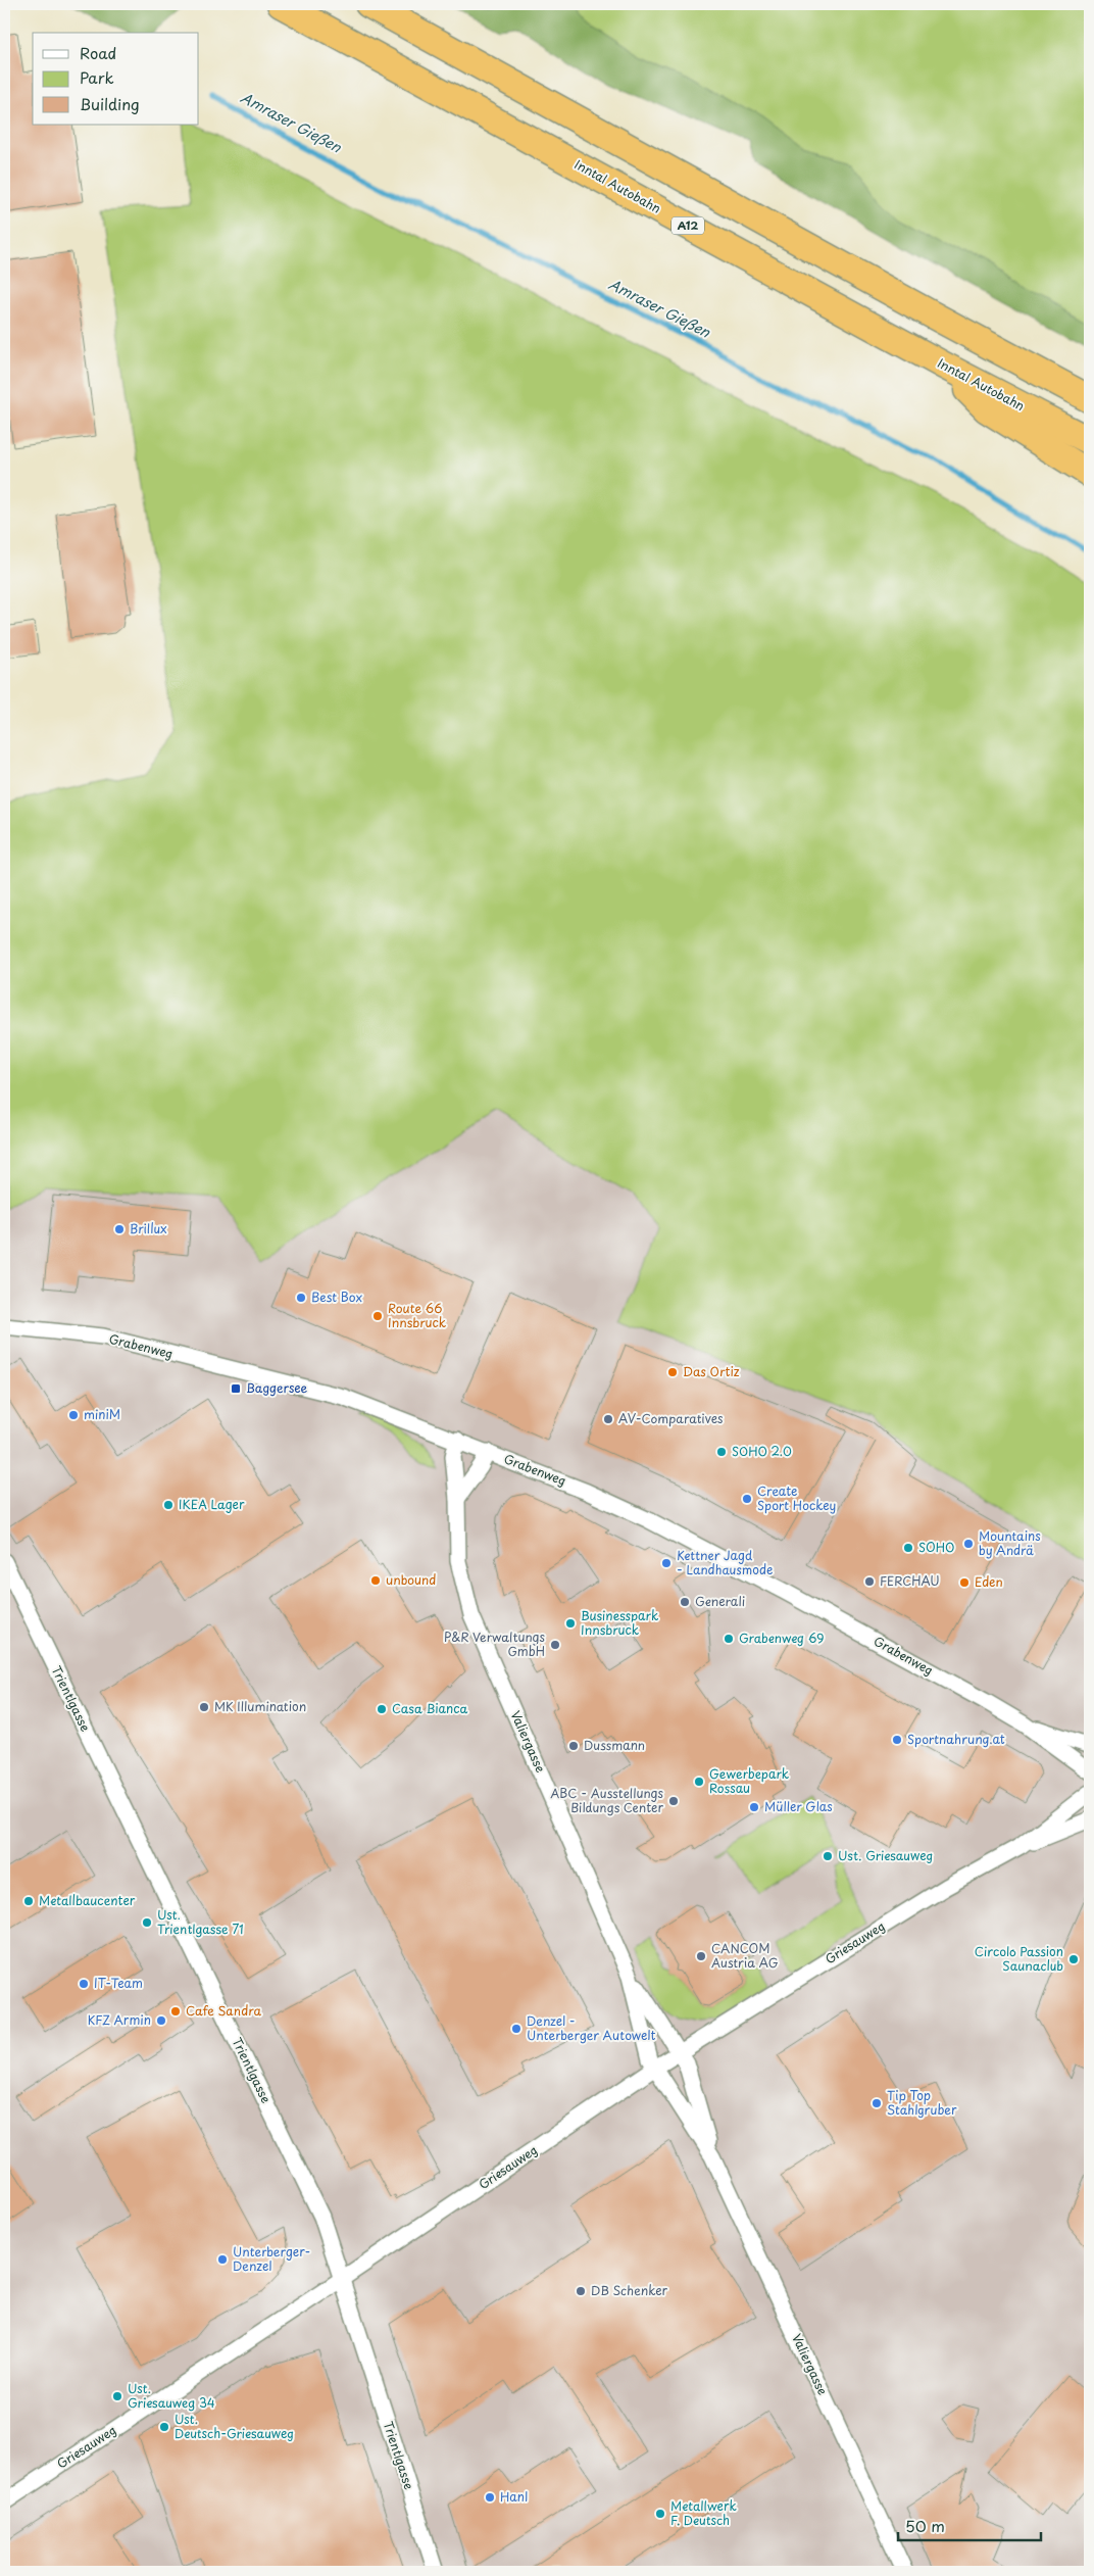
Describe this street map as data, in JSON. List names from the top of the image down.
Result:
{
  "streets": {
    "highway": ["Inntal Autobahn", "A12"],
    "street": [
      "Grabenweg",
      "Trientlgasse",
      "Valiergasse",
      "Griesauweg"
    ]
  },
  "crossings": [
    ["Grabenweg", "Valiergasse"],
    ["Trientlgasse", "Griesauweg"],
    ["Valiergasse", "Griesauweg"]
  ],
  "water": ["Amraser Gießen"],
  "places": {
    "other": [
      "Brillux",
      "Best Box",
      "Route 66 Innsbruck",
      "Das Ortiz",
      "miniM",
      "AV-Comparatives",
      "SOHO 2.0",
      "Create Sport Hockey",
      "IKEA Lager",
      "Mountains by Andrä",
      "SOHO",
      "Kettner Jagd - Landhausmode",
      "unbound",
      "FERCHAU",
      "Eden",
      "Generali",
      "Businesspark Innsbruck",
      "Grabenweg 69",
      "P&R Verwaltungs GmbH",
      "MK Illumination",
      "Casa Bianca",
      "Sportnahrung.at",
      "Dussmann",
      "Gewerbepark Rossau",
      "ABC - Ausstellungs Bildungs Center",
      "Müller Glas",
      "Ust. Griesauweg",
      "Metallbaucenter",
      "Ust. Trientlgasse 71",
      "CANCOM Austria AG",
      "Circolo Passion Saunaclub",
      "IT-Team",
      "Cafe Sandra",
      "KFZ Armin",
      "Denzel - Unterberger Autowelt",
      "Tip Top Stahlgruber",
      "Unterberger- Denzel",
      "DB Schenker",
      "Ust. Griesauweg 34",
      "Ust. Deutsch-Griesauweg",
      "Hanl",
      "Metallwerk F. Deutsch"
    ],
    "transit": ["Baggersee"]
  },
  "legend": ["Road", "Park", "Building"],
  "scale_bar": "50 m"
}
